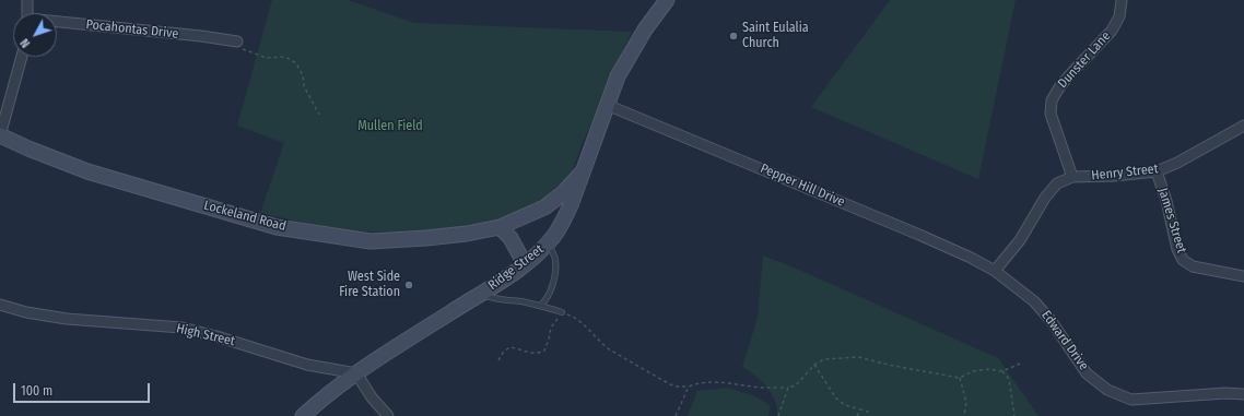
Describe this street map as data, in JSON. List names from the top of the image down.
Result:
{
  "streets": {
    "main road": ["Lockeland Road", "Ridge Street"],
    "street": [
      "Pocahontas Drive",
      "Dunster Lane",
      "Henry Street",
      "Pepper Hill Drive",
      "James Street",
      "High Street",
      "Edward Drive"
    ]
  },
  "crossings": [
    ["Dunster Lane", "Henry Street"],
    ["Henry Street", "James Street"],
    ["Pepper Hill Drive", "Ridge Street"],
    ["Pepper Hill Drive", "Edward Drive"],
    ["Lockeland Road", "Ridge Street"],
    ["Ridge Street", "High Street"]
  ],
  "parks": ["Mullen Field"],
  "places": ["Saint Eulalia Church", "West Side Fire Station"],
  "scale_bar": "100 m",
  "north": "bottom left"
}
